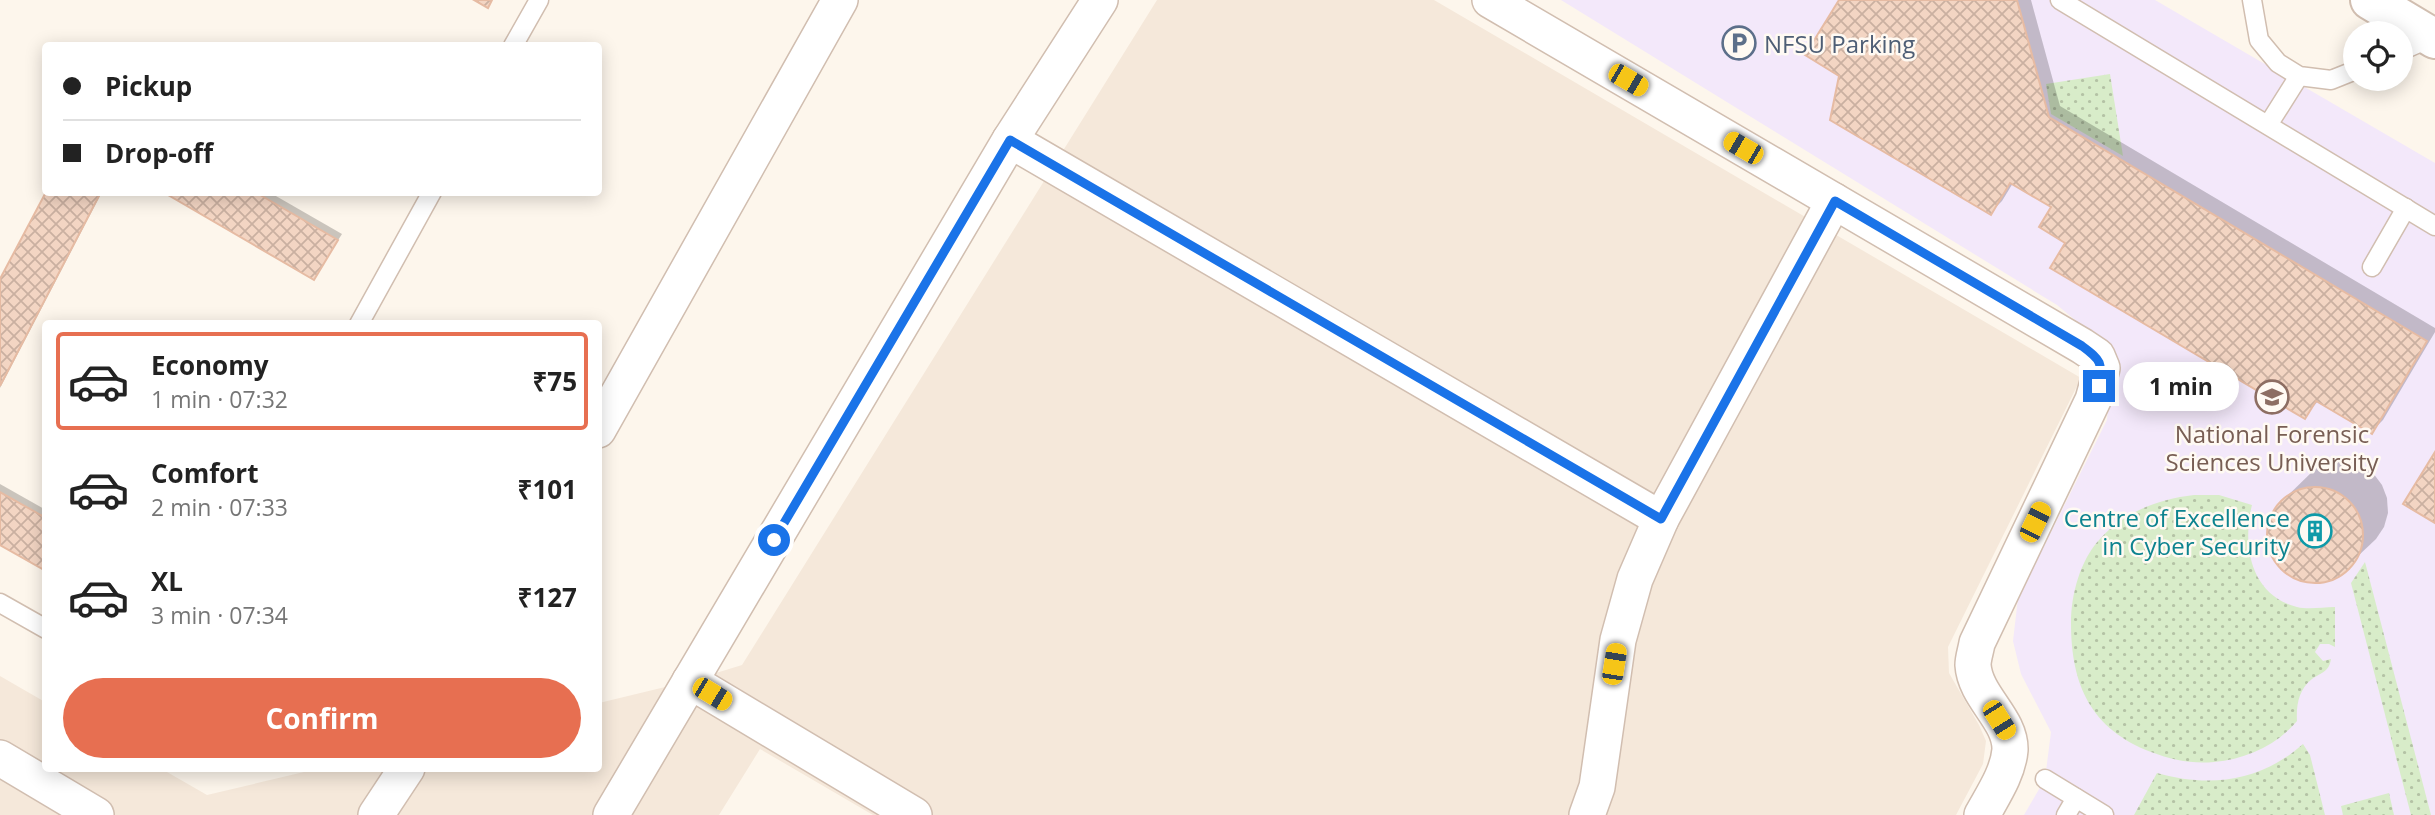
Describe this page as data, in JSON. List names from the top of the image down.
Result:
{
  "places": {
    "parking": ["NFSU Parking"],
    "school or university": ["National Forensic Sciences University"],
    "building": ["Centre of Excellence in Cyber Security"]
  },
  "page": {
    "banner": ["Pickup", "Drop-off"],
    "list": [
      {
        "name": "Economy",
        "note": "1 min · 07:32",
        "value": "₹75"
      },
      {
        "name": "Comfort",
        "note": "2 min · 07:33",
        "value": "₹101"
      },
      {
        "name": "XL",
        "note": "3 min · 07:34",
        "value": "₹127"
      }
    ],
    "bubble": "1 min",
    "buttons": "Confirm"
  }
}
